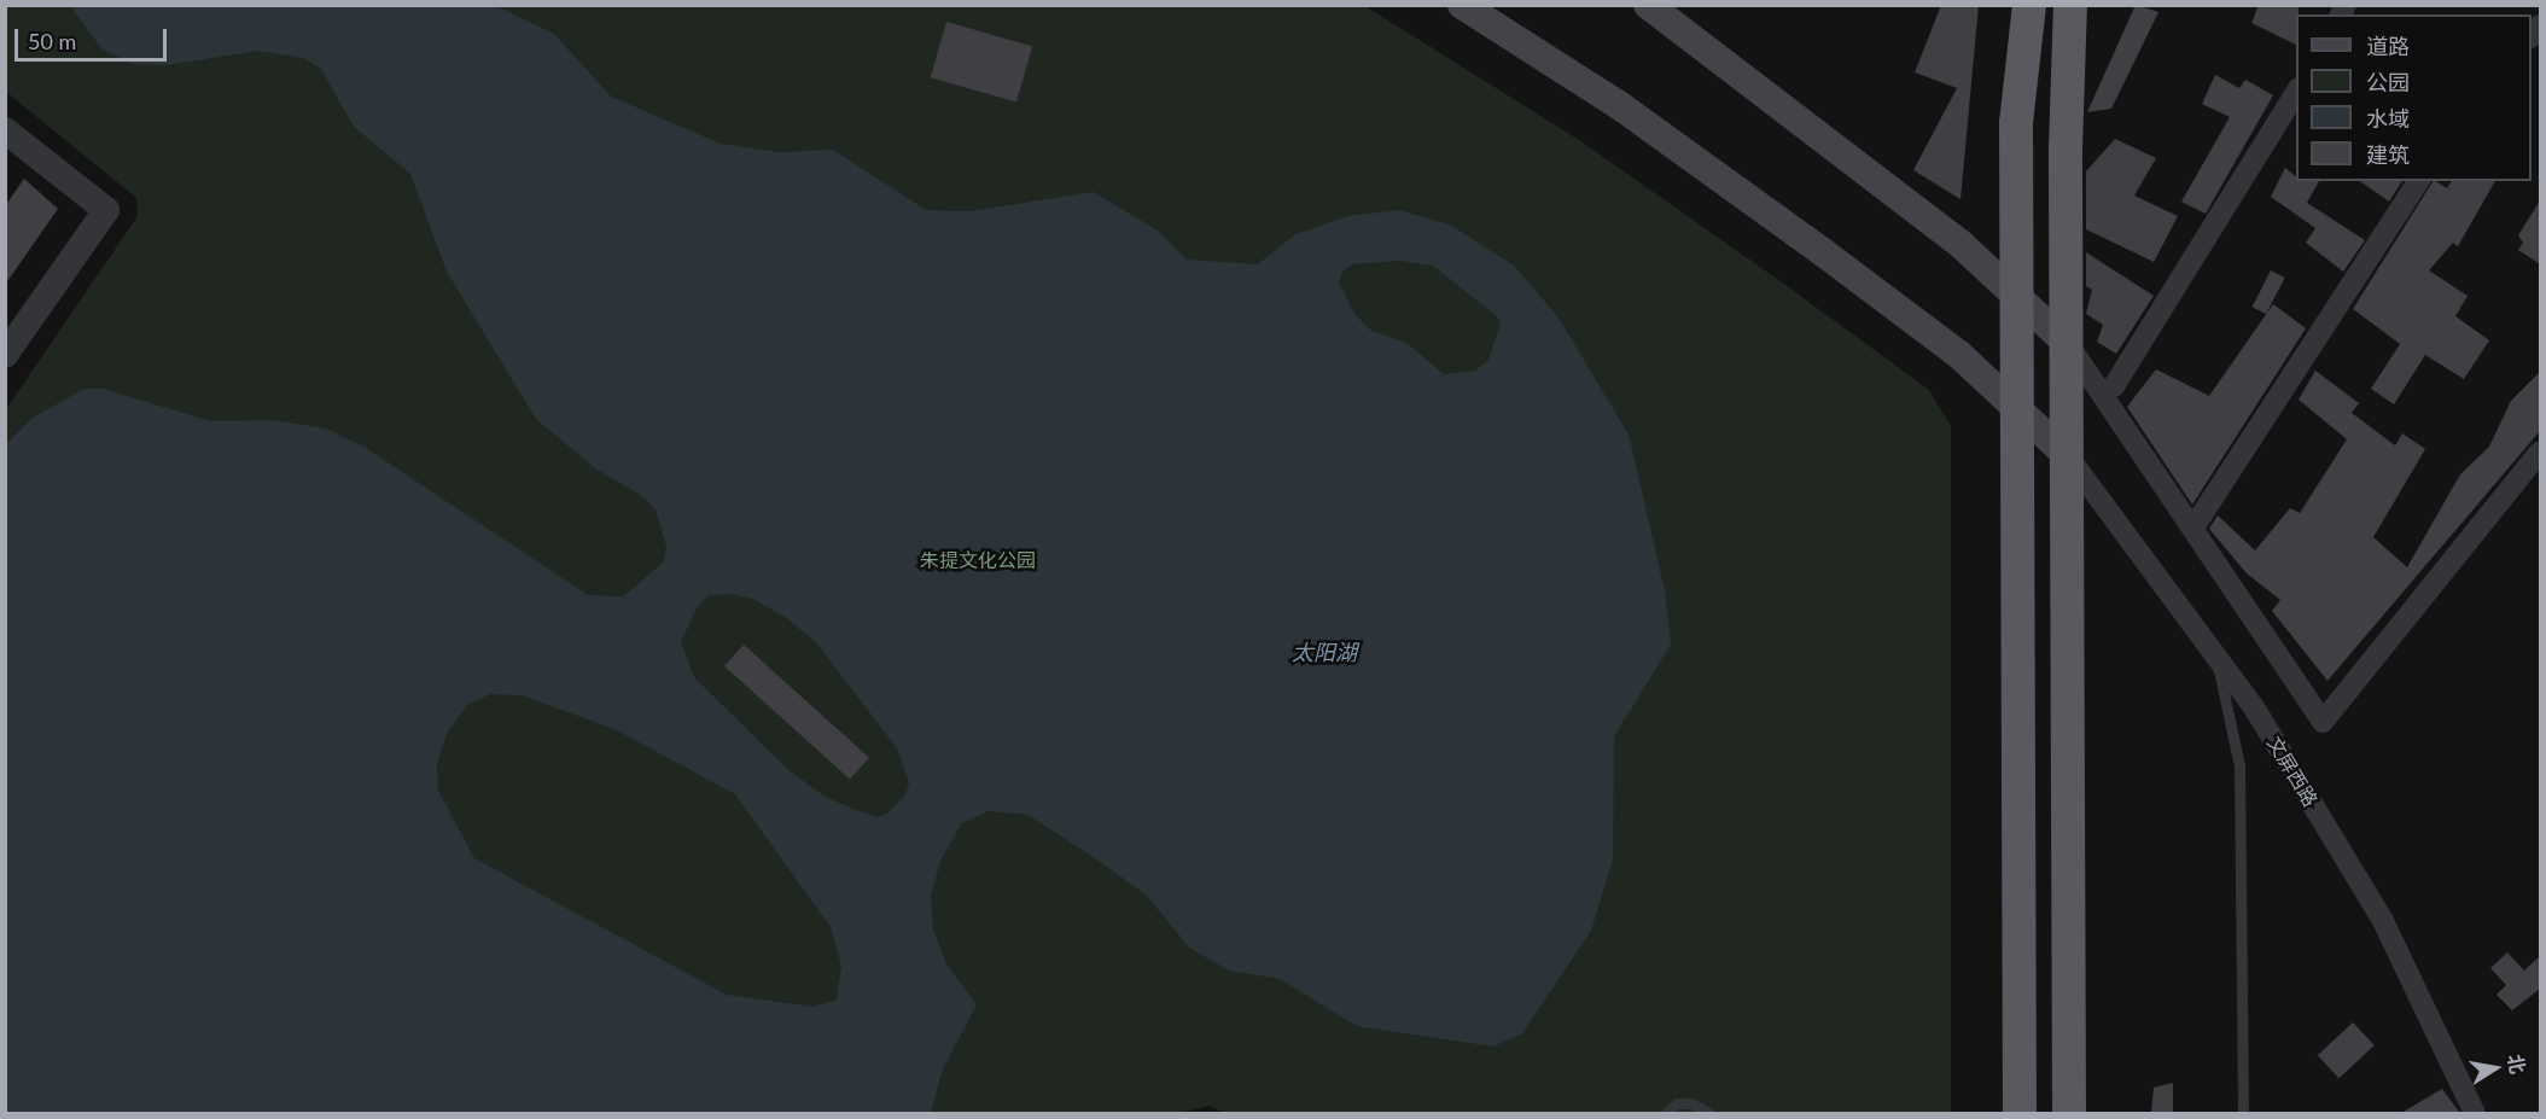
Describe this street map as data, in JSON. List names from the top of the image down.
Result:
{
  "streets": {
    "street": ["文屏西路"]
  },
  "water": ["太阳湖"],
  "parks": ["朱提文化公园"],
  "legend": [
    "道路",
    "公园",
    "水域",
    "建筑"
  ],
  "scale_bar": "50 m",
  "north": "right"
}
